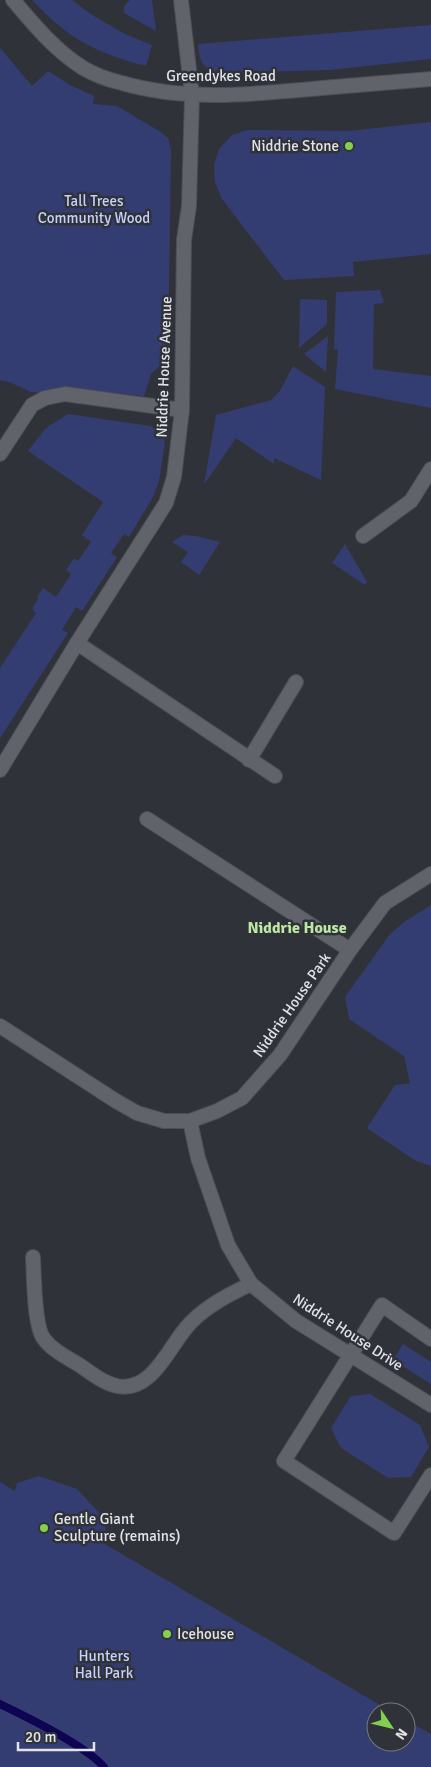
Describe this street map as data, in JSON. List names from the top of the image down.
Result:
{
  "streets": {
    "street": [
      "Greendykes Road",
      "Niddrie House Avenue",
      "Niddrie House Park",
      "Niddrie House Drive"
    ]
  },
  "crossings": [
    ["Greendykes Road", "Niddrie House Avenue"],
    ["Niddrie House Park", "Niddrie House Drive"]
  ],
  "districts": ["Niddrie House"],
  "parks": ["Tall Trees Community Wood", "Hunters Hall Park"],
  "places": ["Niddrie Stone", "Gentle Giant Sculpture (remains)", "Icehouse"],
  "scale_bar": "20 m",
  "north": "bottom right"
}
